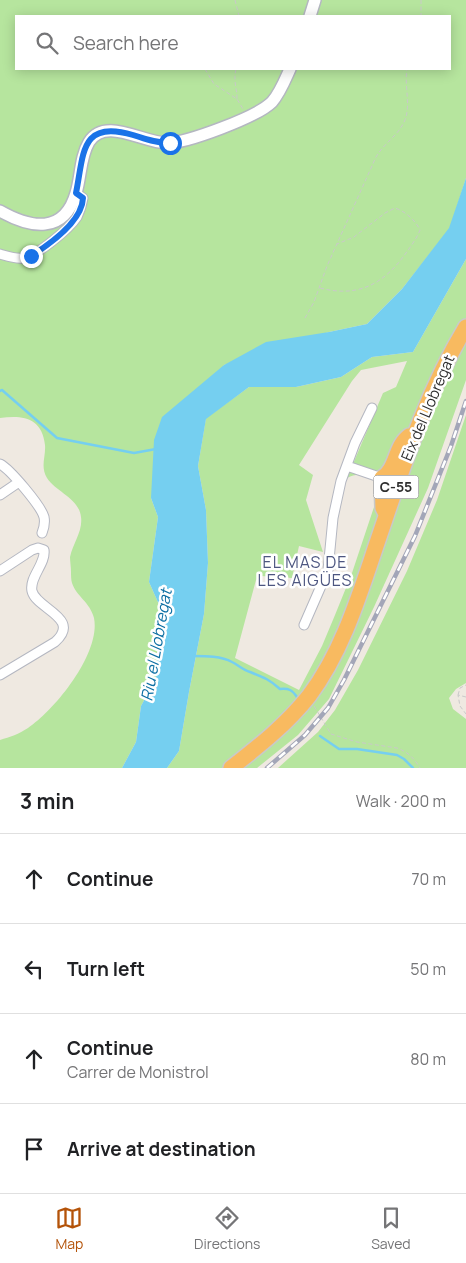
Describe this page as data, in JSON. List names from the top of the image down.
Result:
{
  "streets": {
    "highway": ["Eix del Llobregat", "C-55"]
  },
  "districts": ["EL MAS DE LES AIGÜES"],
  "water": ["Riu el Llobregat"],
  "page": {
    "search": "Search here",
    "heading": ["3 min", "Walk · 200 m"],
    "list": [
      ["Continue", "70 m"],
      ["Turn left", "50 m"],
      ["Continue", "Carrer de Monistrol", "80 m"],
      "Arrive at destination"
    ],
    "nav": ["Map", "Directions", "Saved"]
  }
}
